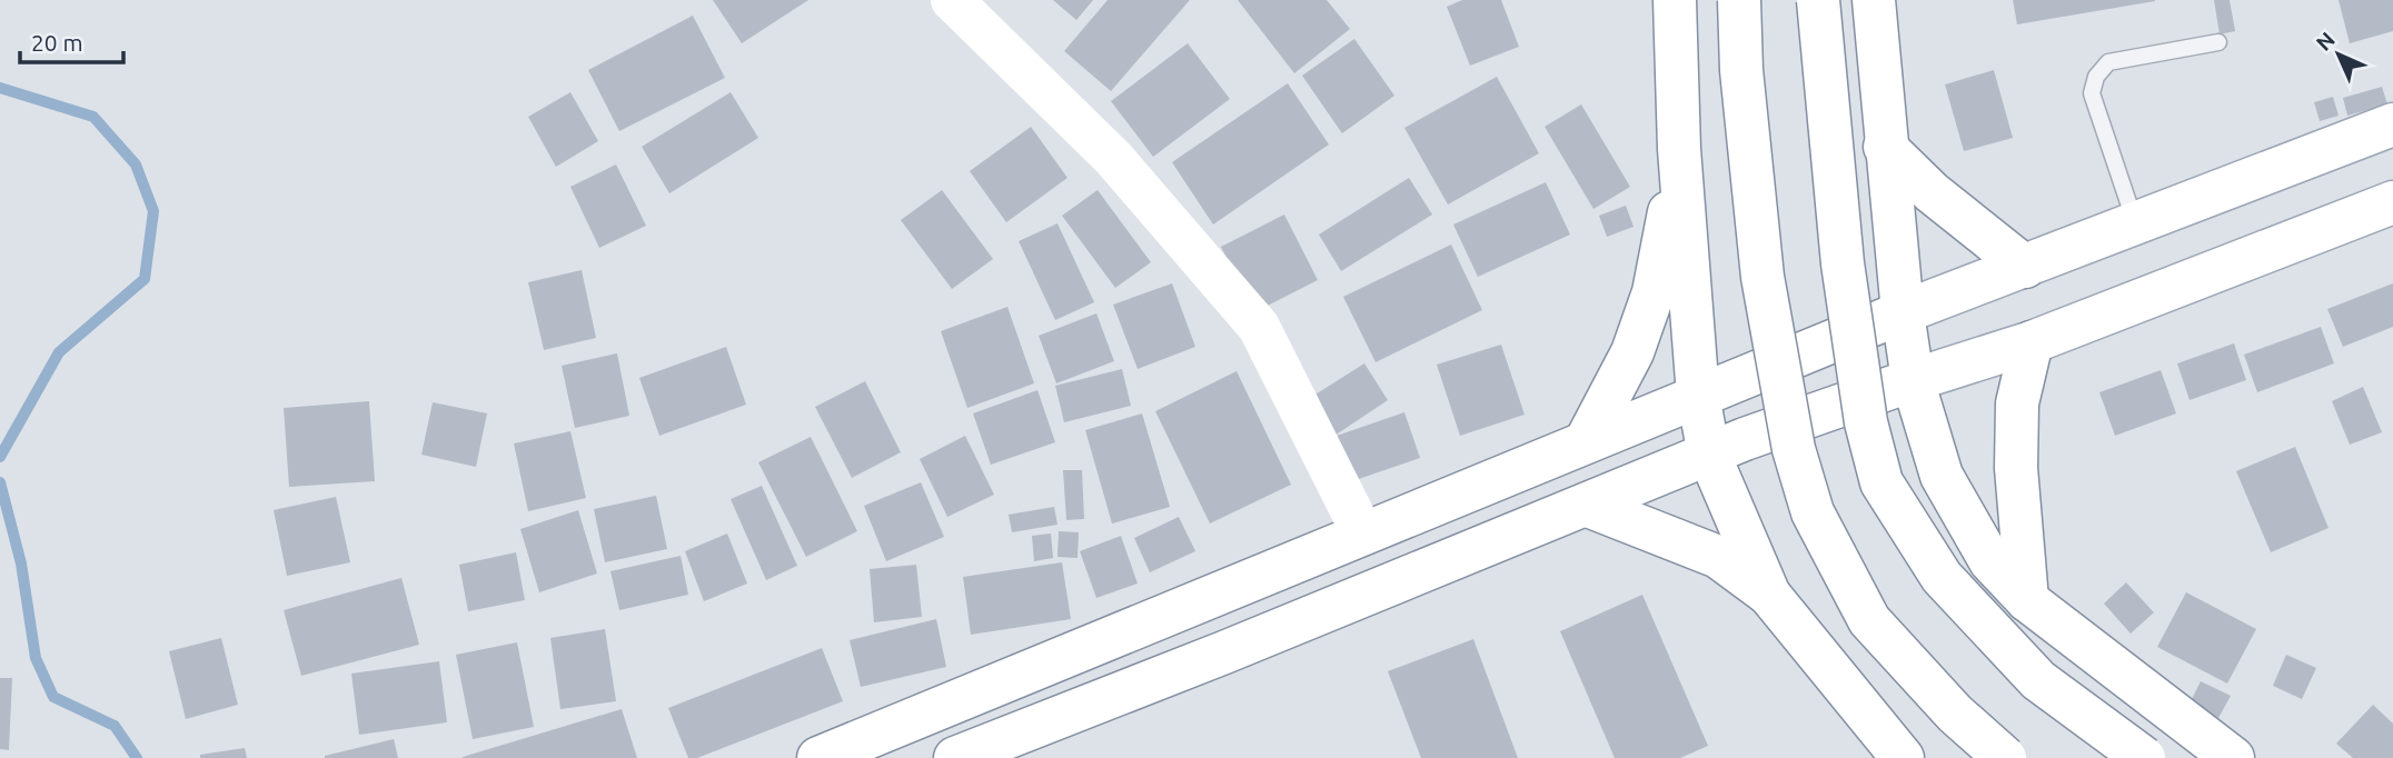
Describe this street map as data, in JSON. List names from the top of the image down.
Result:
{
  "scale_bar": "20 m",
  "north": "top left"
}
